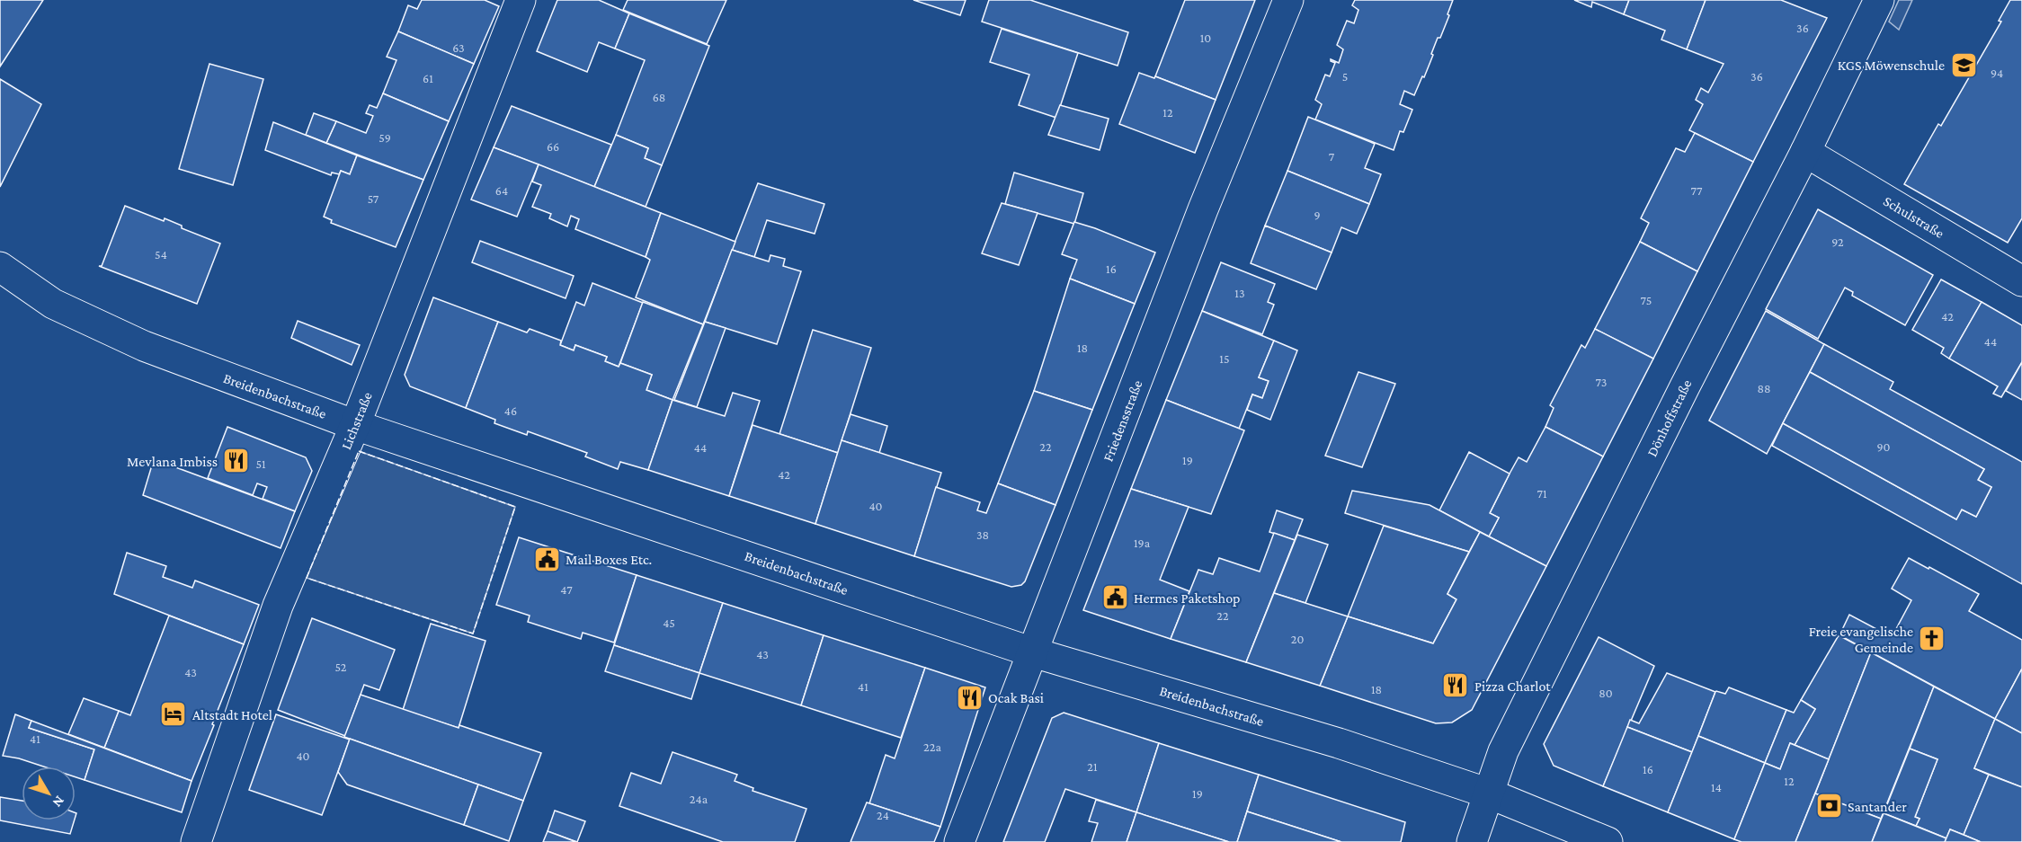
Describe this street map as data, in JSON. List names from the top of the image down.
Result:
{
  "streets": {
    "street": [
      "Schulstraße",
      "Breidenbachstraße",
      "Dönhoffstraße",
      "Lichstraße",
      "Friedensstraße"
    ]
  },
  "crossings": [
    ["Schulstraße", "Dönhoffstraße"],
    ["Breidenbachstraße", "Dönhoffstraße"],
    ["Breidenbachstraße", "Lichstraße"],
    ["Breidenbachstraße", "Friedensstraße"]
  ],
  "places": {
    "school or university": ["KGS Möwenschule"],
    "restaurant": ["Mevlana Imbiss", "Pizza Charlot", "Ocak Basi"],
    "public building": ["Mail Boxes Etc.", "Hermes Paketshop"],
    "church": ["Freie evangelische Gemeinde"],
    "hotel": ["Altstadt Hotel"],
    "bank": ["Santander"]
  },
  "house_numbers": [
    "36",
    "10",
    "63",
    "94",
    "5",
    "36",
    "61",
    "68",
    "12",
    "59",
    "66",
    "7",
    "64",
    "77",
    "57",
    "9",
    "92",
    "54",
    "16",
    "13",
    "75",
    "42",
    "44",
    "18",
    "15",
    "73",
    "88",
    "46",
    "22",
    "90",
    "44",
    "19",
    "51",
    "42",
    "71",
    "40",
    "38",
    "19a",
    "47",
    "22",
    "45",
    "20",
    "43",
    "52",
    "43",
    "41",
    "18",
    "80",
    "41",
    "22a",
    "40",
    "21",
    "16",
    "12",
    "14",
    "19",
    "24a",
    "24"
  ],
  "north": "bottom right"
}
